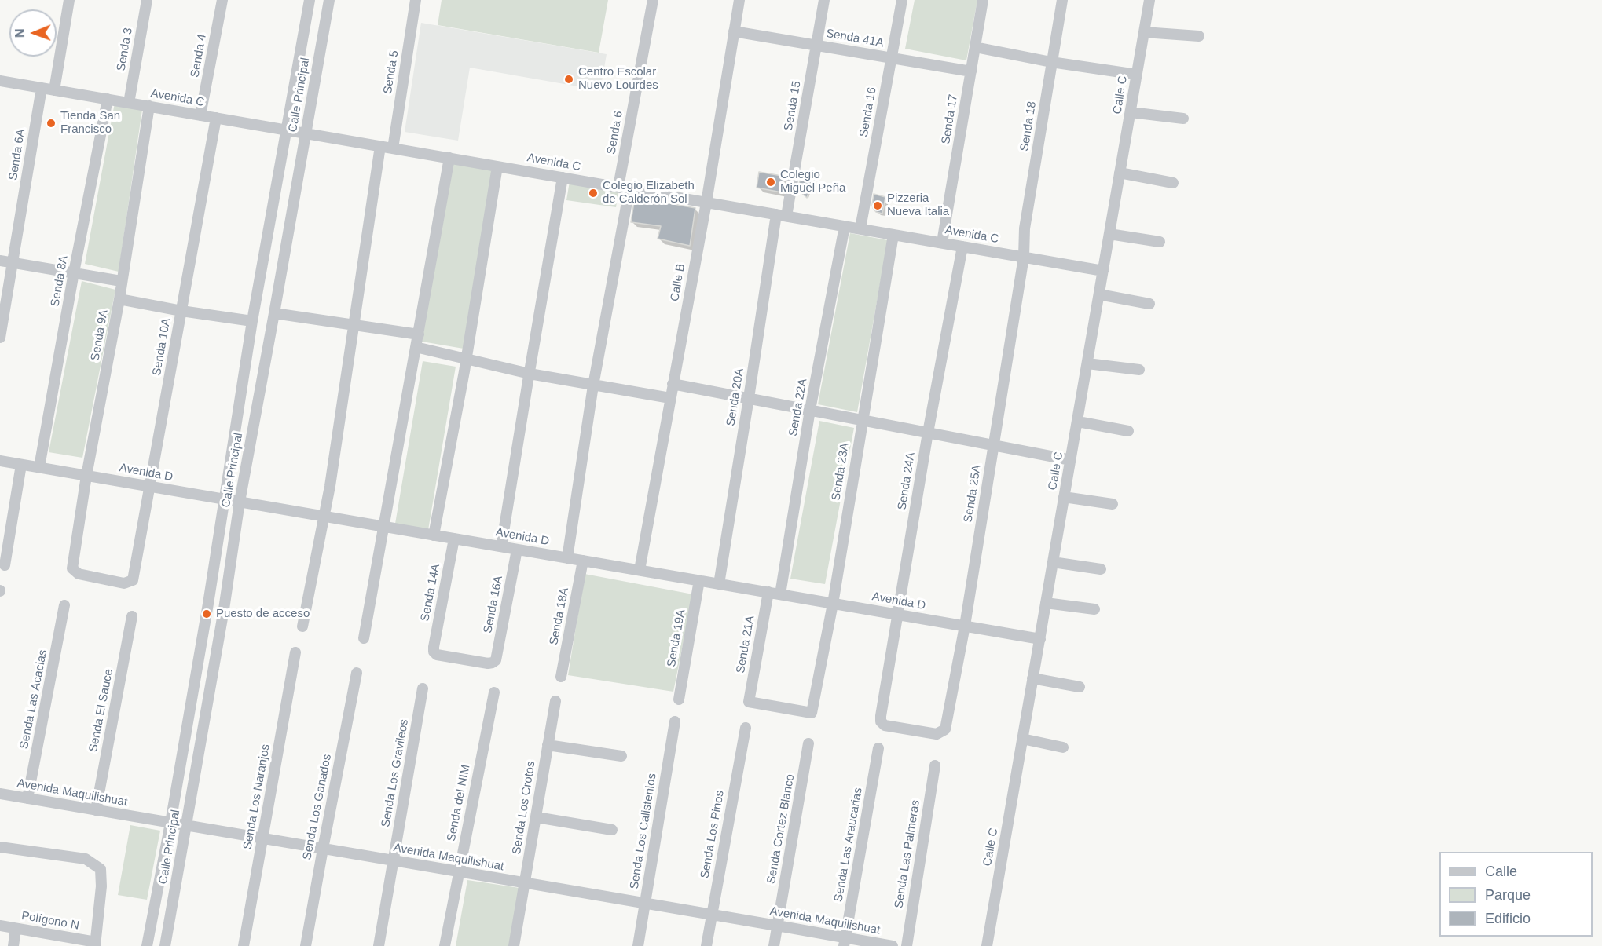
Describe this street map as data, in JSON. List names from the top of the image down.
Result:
{
  "streets": {
    "street": [
      "Senda 41A",
      "Senda 3",
      "Senda 4",
      "Senda 5",
      "Calle Principal",
      "Calle C",
      "Avenida C",
      "Senda 15",
      "Senda 16",
      "Senda 17",
      "Senda 18",
      "Senda 6",
      "Senda 6A",
      "Senda 8A",
      "Calle B",
      "Senda 9A",
      "Senda 10A",
      "Senda 20A",
      "Senda 22A",
      "Senda 23A",
      "Avenida D",
      "Senda 24A",
      "Senda 25A",
      "Senda 14A",
      "Senda 16A",
      "Senda 18A",
      "Senda 19A",
      "Senda 21A",
      "Senda Las Acacias",
      "Senda El Sauce",
      "Senda Los Gravileos",
      "Avenida Maquilishuat",
      "Senda Los Naranjos",
      "Senda del NIM",
      "Senda Los Ganados",
      "Senda Los Crotos",
      "Senda Cortez Blanco",
      "Senda Los Calistenios",
      "Senda Los Pinos",
      "Senda Las Araucarias",
      "Senda Las Palmeras",
      "Polígono N"
    ]
  },
  "crossings": [
    ["Senda 41A", "Senda 15"],
    ["Senda 41A", "Senda 16"],
    ["Senda 41A", "Senda 17"],
    ["Senda 41A", "Calle B"],
    ["Senda 3", "Avenida C"],
    ["Senda 4", "Avenida C"],
    ["Senda 5", "Avenida C"],
    ["Calle Principal", "Avenida C"],
    ["Calle Principal", "Avenida D"],
    ["Calle Principal", "Avenida Maquilishuat"],
    ["Calle C", "Avenida C"],
    ["Calle C", "Avenida D"],
    ["Avenida C", "Senda 15"],
    ["Avenida C", "Senda 16"],
    ["Avenida C", "Senda 17"],
    ["Avenida C", "Senda 18"],
    ["Avenida C", "Senda 6"],
    ["Avenida C", "Senda 6A"],
    ["Avenida C", "Senda 8A"],
    ["Avenida C", "Calle B"],
    ["Avenida C", "Senda 9A"],
    ["Avenida C", "Senda 10A"],
    ["Avenida C", "Senda 20A"],
    ["Avenida C", "Senda 22A"],
    ["Avenida C", "Senda 23A"],
    ["Avenida C", "Senda 24A"],
    ["Avenida C", "Senda 25A"],
    ["Senda 15", "Senda 20A"],
    ["Senda 18", "Senda 25A"],
    ["Senda 6", "Avenida D"],
    ["Senda 8A", "Avenida D"],
    ["Calle B", "Avenida D"],
    ["Senda 9A", "Senda 10A"],
    ["Senda 9A", "Avenida D"],
    ["Senda 10A", "Avenida D"],
    ["Senda 20A", "Avenida D"],
    ["Senda 22A", "Avenida D"],
    ["Senda 23A", "Avenida D"],
    ["Senda 23A", "Senda 21A"],
    ["Avenida D", "Senda 24A"],
    ["Avenida D", "Senda 25A"],
    ["Avenida D", "Senda 14A"],
    ["Avenida D", "Senda 16A"],
    ["Avenida D", "Senda 18A"],
    ["Avenida D", "Senda 19A"],
    ["Avenida D", "Senda 21A"],
    ["Senda 24A", "Senda 25A"],
    ["Senda 14A", "Senda 16A"],
    ["Senda Las Acacias", "Avenida Maquilishuat"],
    ["Senda El Sauce", "Avenida Maquilishuat"],
    ["Senda Los Gravileos", "Avenida Maquilishuat"],
    ["Avenida Maquilishuat", "Senda Los Naranjos"],
    ["Avenida Maquilishuat", "Senda del NIM"],
    ["Avenida Maquilishuat", "Senda Los Ganados"],
    ["Avenida Maquilishuat", "Senda Los Crotos"],
    ["Avenida Maquilishuat", "Senda Cortez Blanco"],
    ["Avenida Maquilishuat", "Senda Los Calistenios"],
    ["Avenida Maquilishuat", "Senda Los Pinos"],
    ["Avenida Maquilishuat", "Senda Las Araucarias"]
  ],
  "places": [
    "Centro Escolar Nuevo Lourdes",
    "Tienda San Francisco",
    "Colegio Miguel Peña",
    "Colegio Elizabeth de Calderón Sol",
    "Pizzeria Nueva Italia",
    "Puesto de acceso"
  ],
  "legend": ["Calle", "Parque", "Edificio"],
  "north": "left"
}
